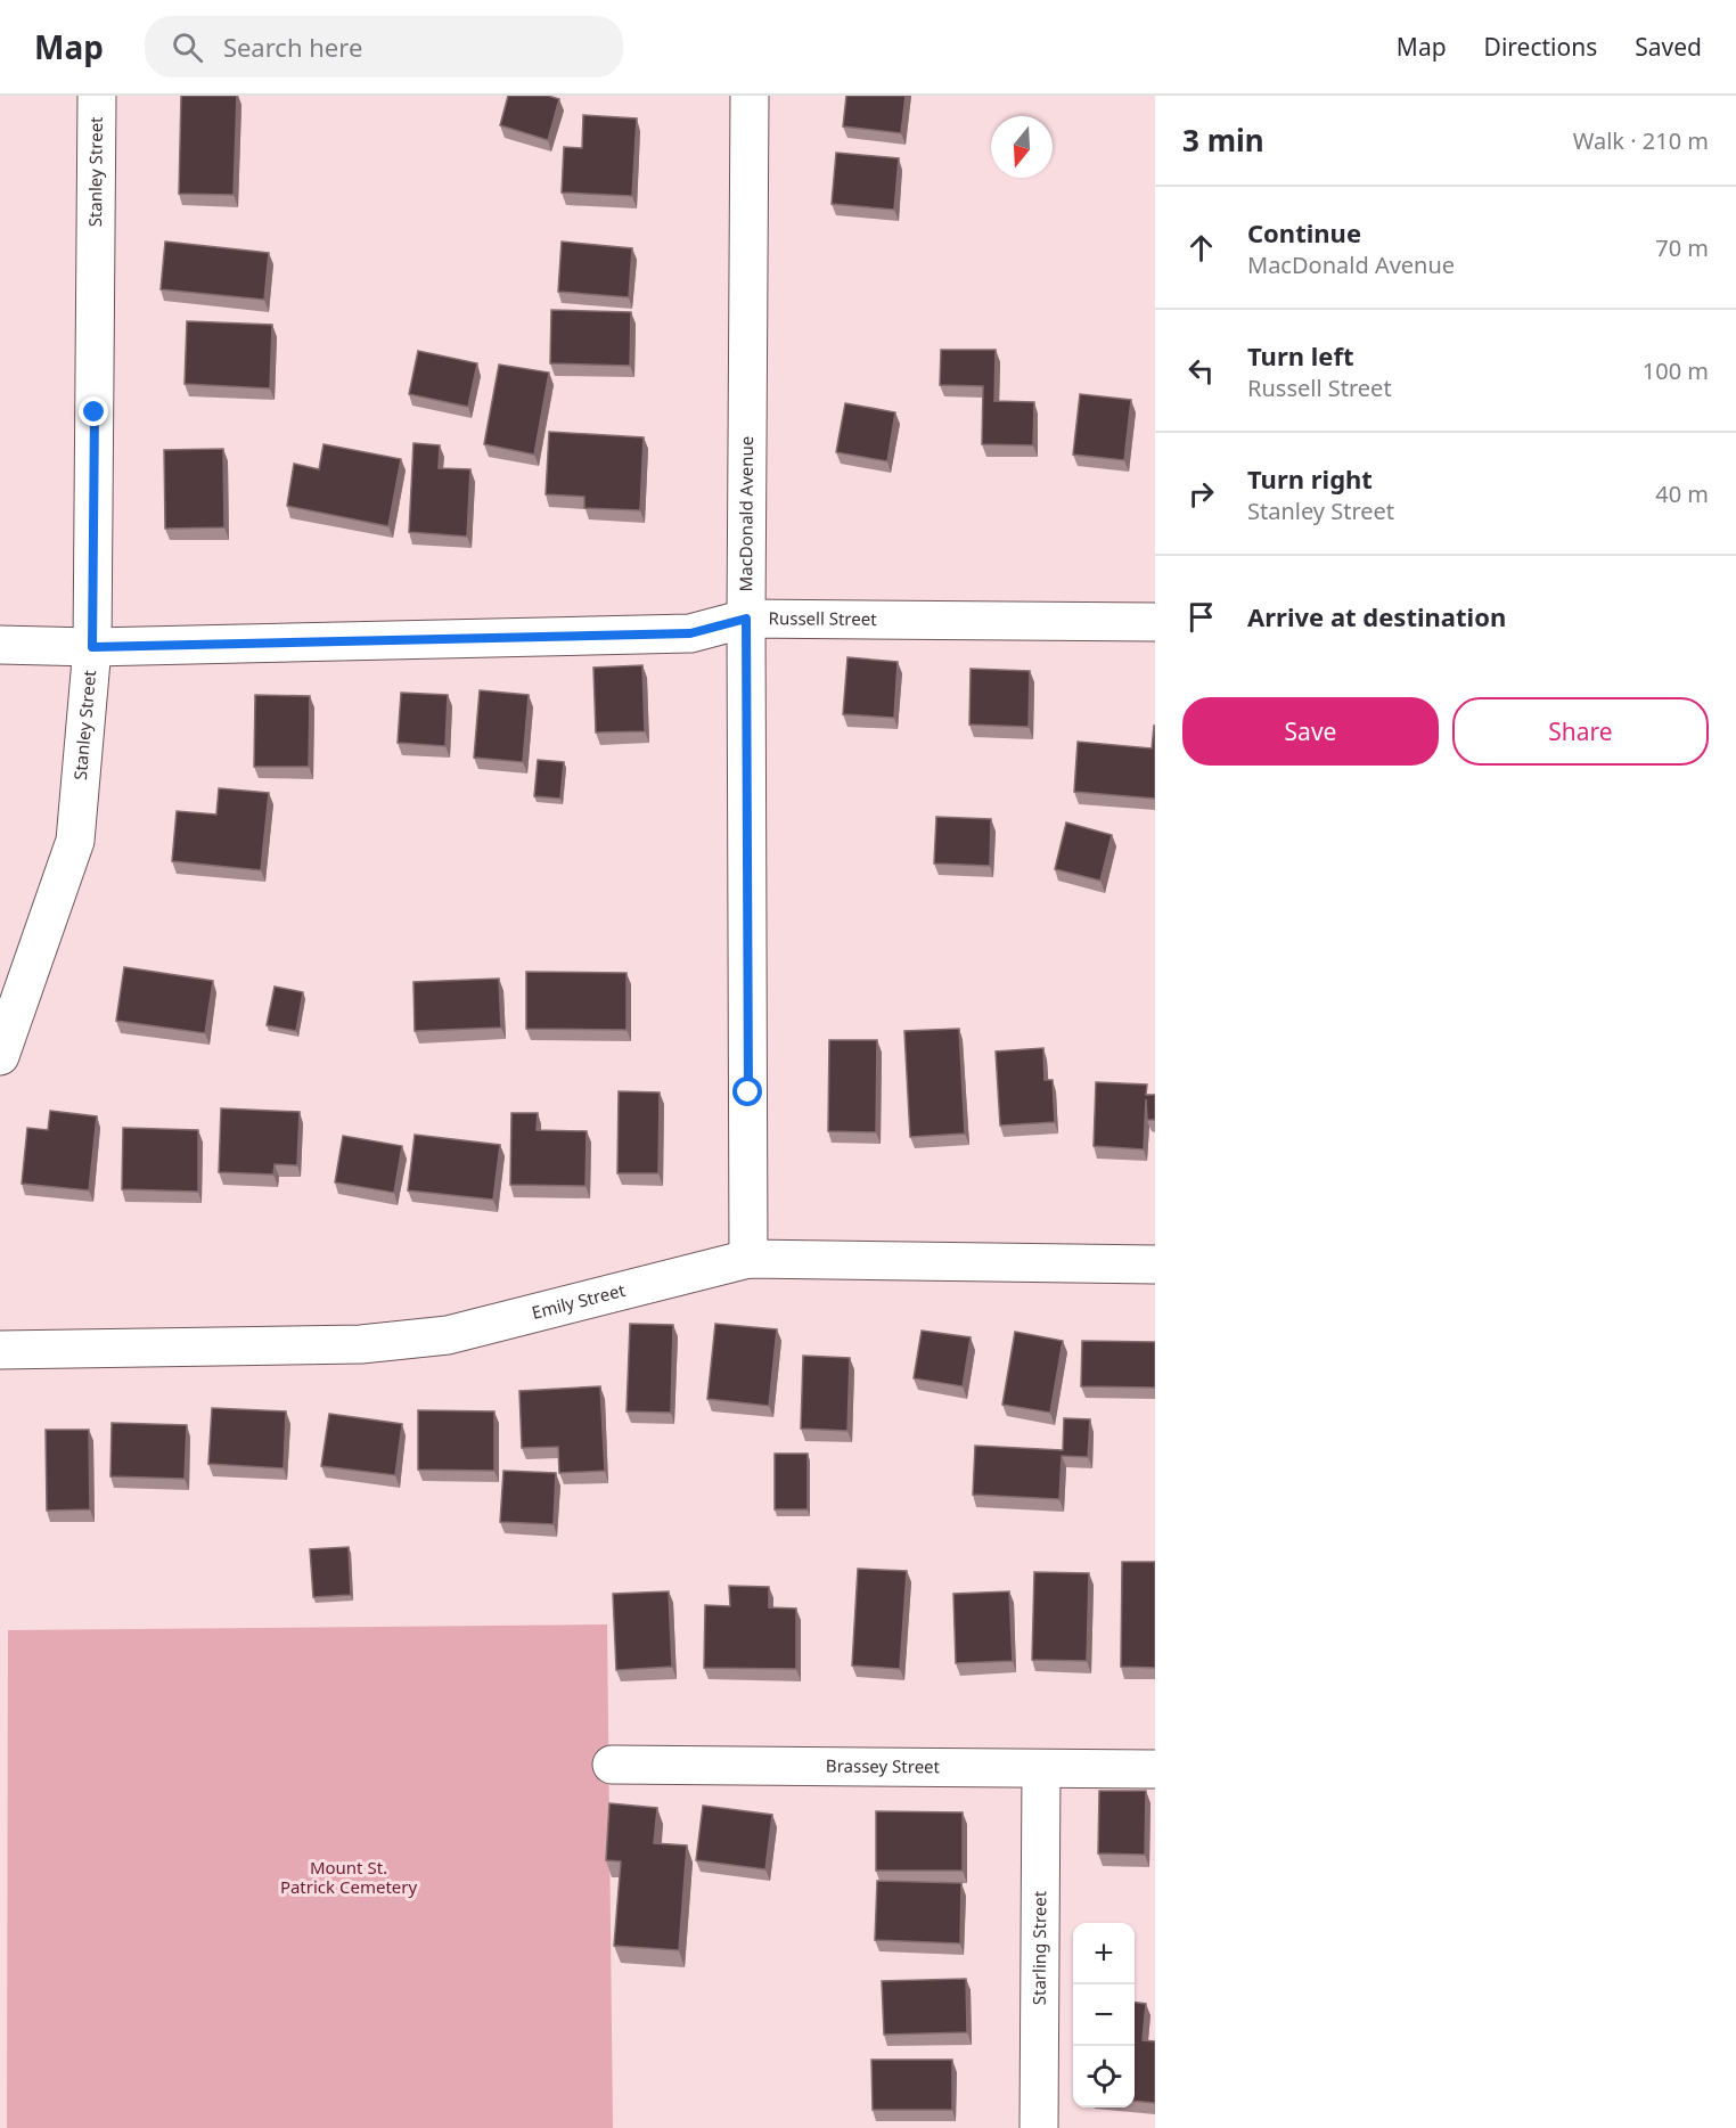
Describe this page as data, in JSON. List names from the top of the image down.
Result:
{
  "streets": {
    "street": [
      "Stanley Street",
      "MacDonald Avenue",
      "Russell Street",
      "Emily Street",
      "Brassey Street",
      "Starling Street"
    ]
  },
  "crossings": [
    ["Stanley Street", "Russell Street"],
    ["MacDonald Avenue", "Russell Street"],
    ["MacDonald Avenue", "Emily Street"],
    ["Brassey Street", "Starling Street"]
  ],
  "parks": ["Mount St. Patrick Cemetery"],
  "north": "bottom",
  "page": {
    "header": "Map",
    "search": "Search here",
    "nav": ["Map", "Directions", "Saved"],
    "heading": ["3 min", "Walk · 210 m"],
    "list": [
      ["Continue", "MacDonald Avenue", "70 m"],
      ["Turn left", "Russell Street", "100 m"],
      ["Turn right", "Stanley Street", "40 m"],
      "Arrive at destination"
    ],
    "buttons": ["Save", "Share"],
    "map_buttons": ["+", "−"]
  }
}
